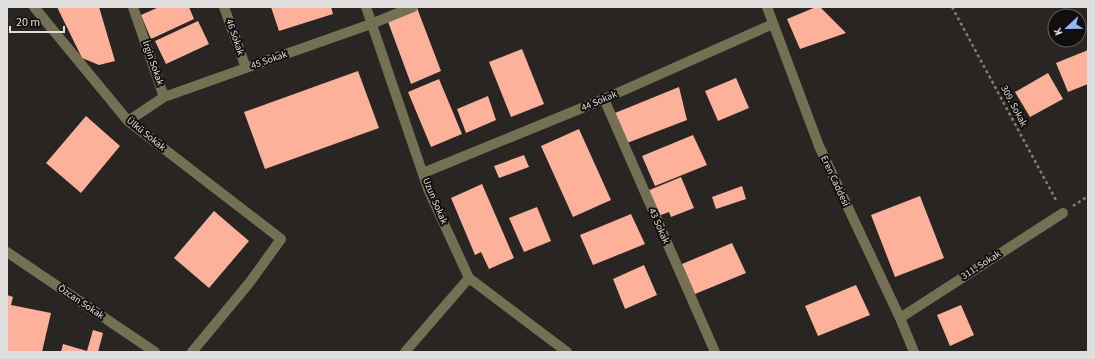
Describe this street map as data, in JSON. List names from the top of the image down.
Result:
{
  "streets": {
    "street": [
      "46 Sokak",
      "45 Sokak",
      "İrgin Sokak",
      "44 Sokak",
      "Ülkü Sokak",
      "Eren Caddesi",
      "Uzun Sokak",
      "43 Sokak",
      "311. Sokak",
      "Özcan Sokak"
    ],
    "path": ["309. Sokak"]
  },
  "crossings": [
    ["46 Sokak", "45 Sokak"],
    ["45 Sokak", "İrgin Sokak"],
    ["45 Sokak", "Ülkü Sokak"],
    ["45 Sokak", "Uzun Sokak"],
    ["44 Sokak", "Eren Caddesi"],
    ["44 Sokak", "Uzun Sokak"],
    ["44 Sokak", "43 Sokak"],
    ["309. Sokak", "311. Sokak"],
    ["Eren Caddesi", "311. Sokak"]
  ],
  "scale_bar": "20 m",
  "north": "left"
}
